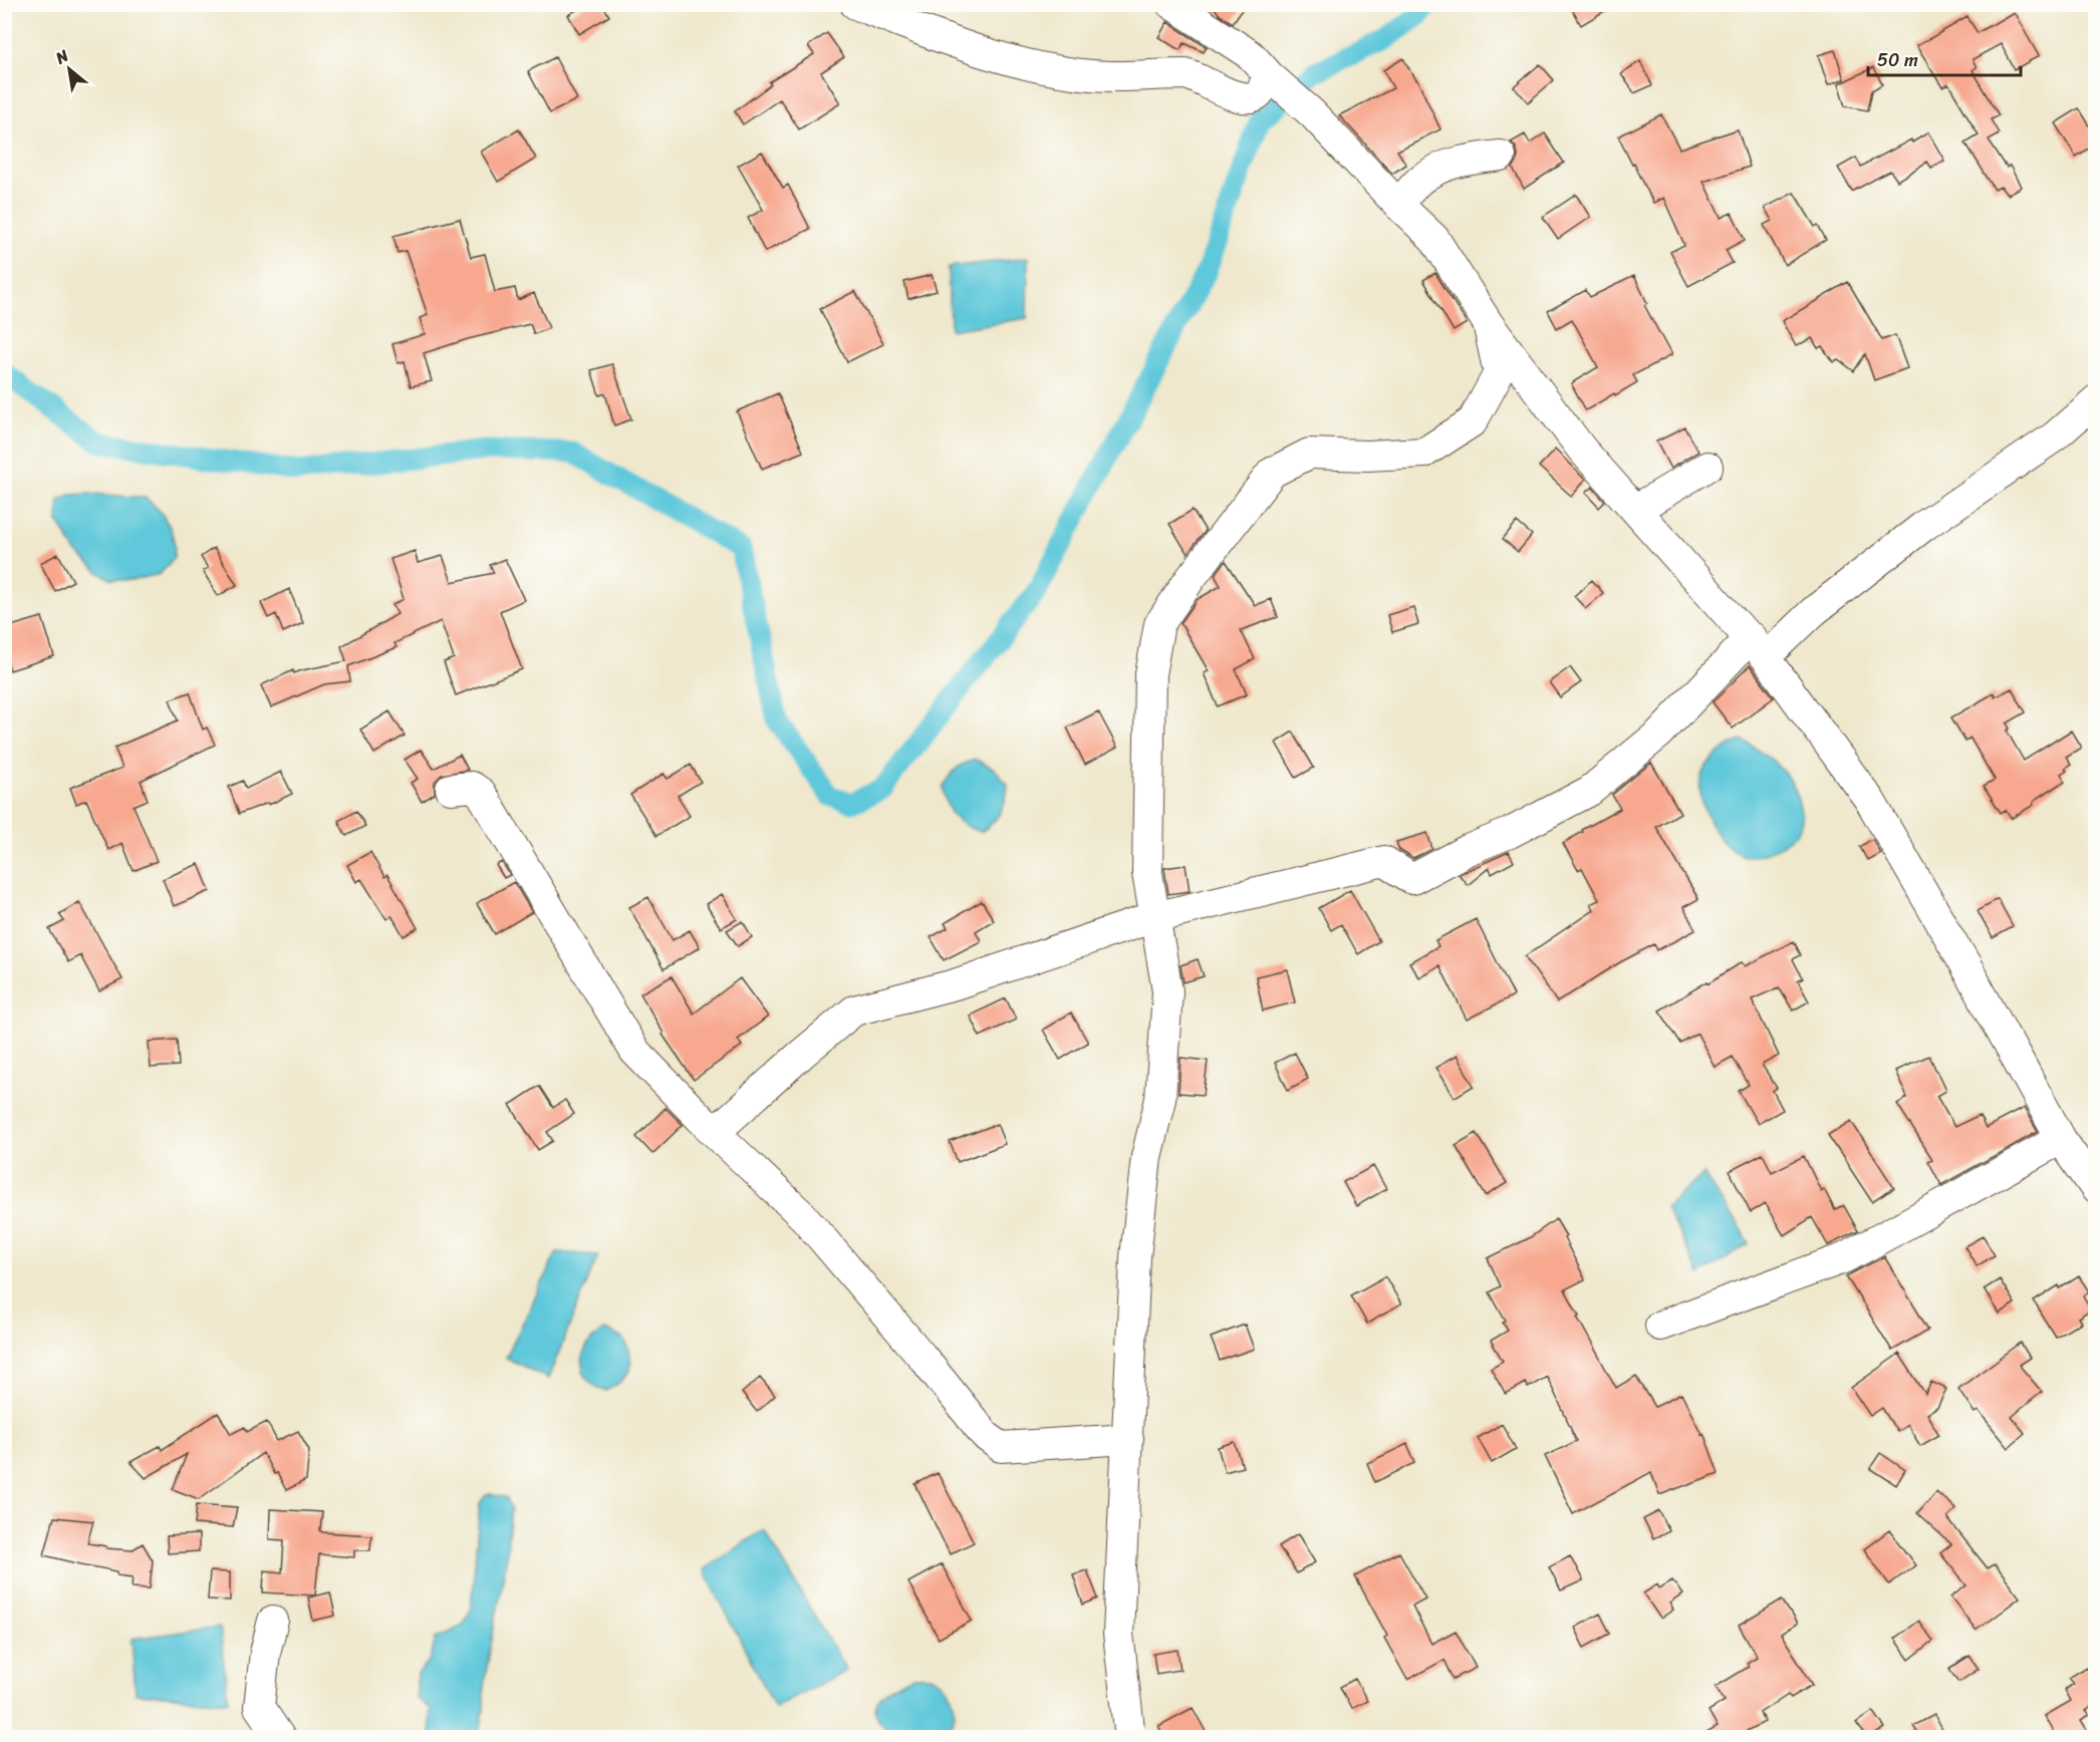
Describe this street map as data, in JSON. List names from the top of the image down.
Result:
{
  "scale_bar": "50 m",
  "north": "top left"
}
